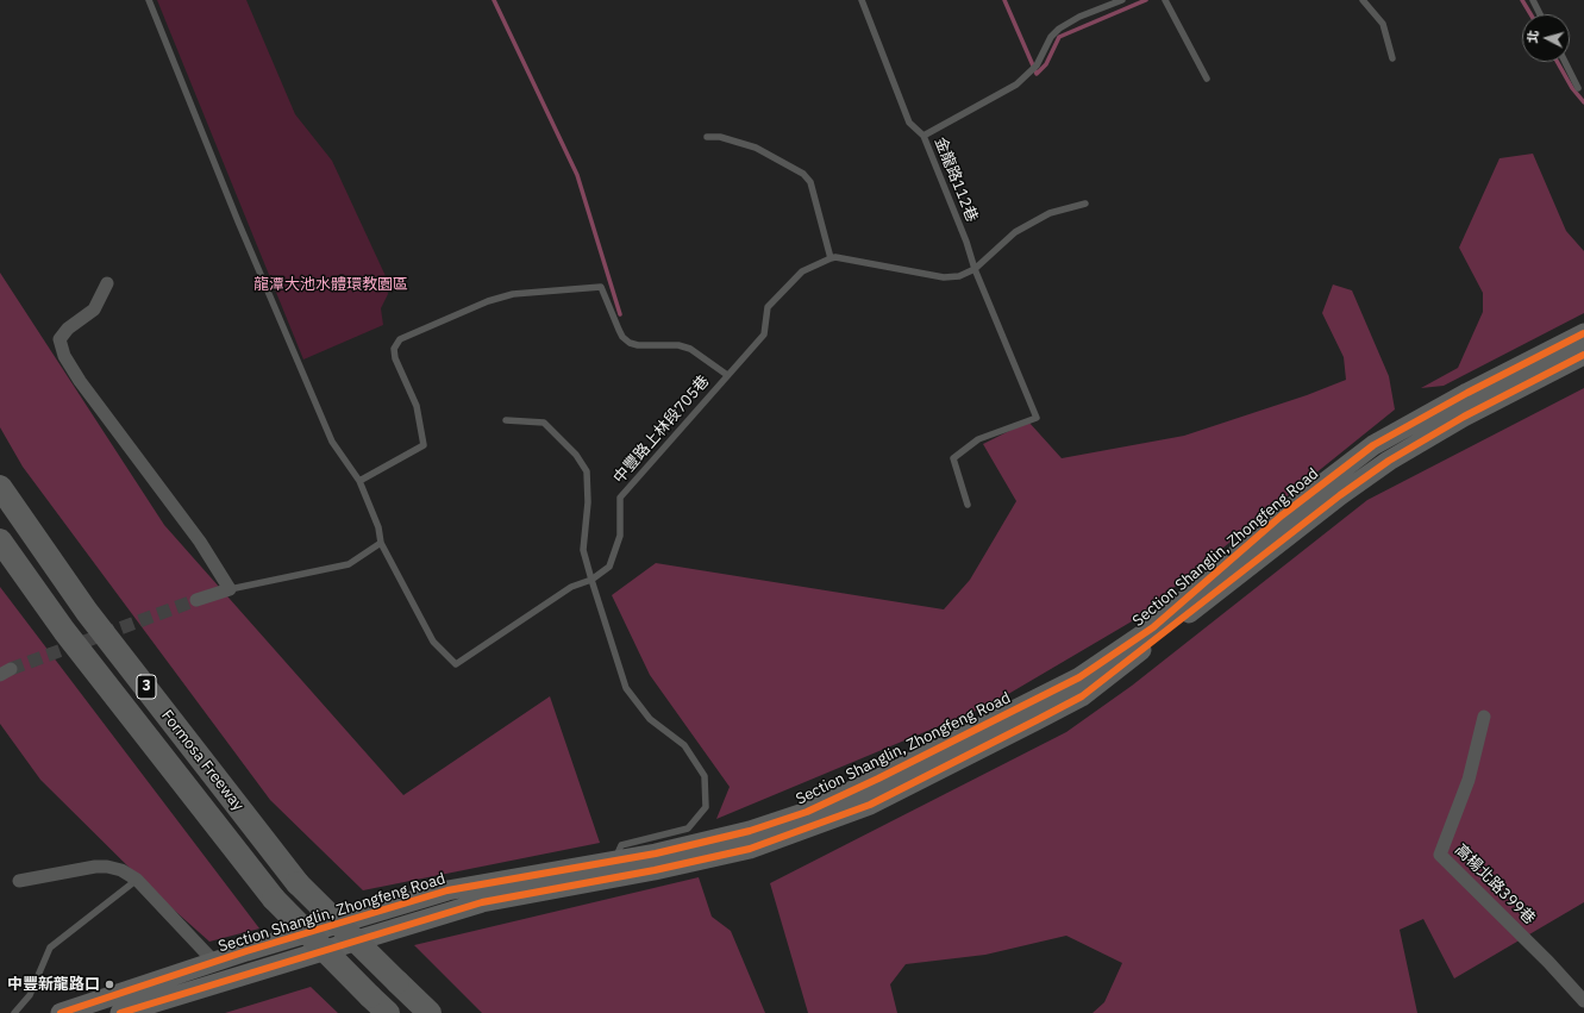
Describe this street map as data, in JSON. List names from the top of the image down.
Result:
{
  "streets": {
    "highway": ["3", "Formosa Freeway"],
    "main road": ["Section Shanglin, Zhongfeng Road"],
    "street": ["高楊北路399巷"],
    "lane": ["金龍路112巷", "中豐路上林段705巷"]
  },
  "parks": ["龍潭大池水體環教園區"],
  "places": ["中豐新龍路口"],
  "north": "left"
}
